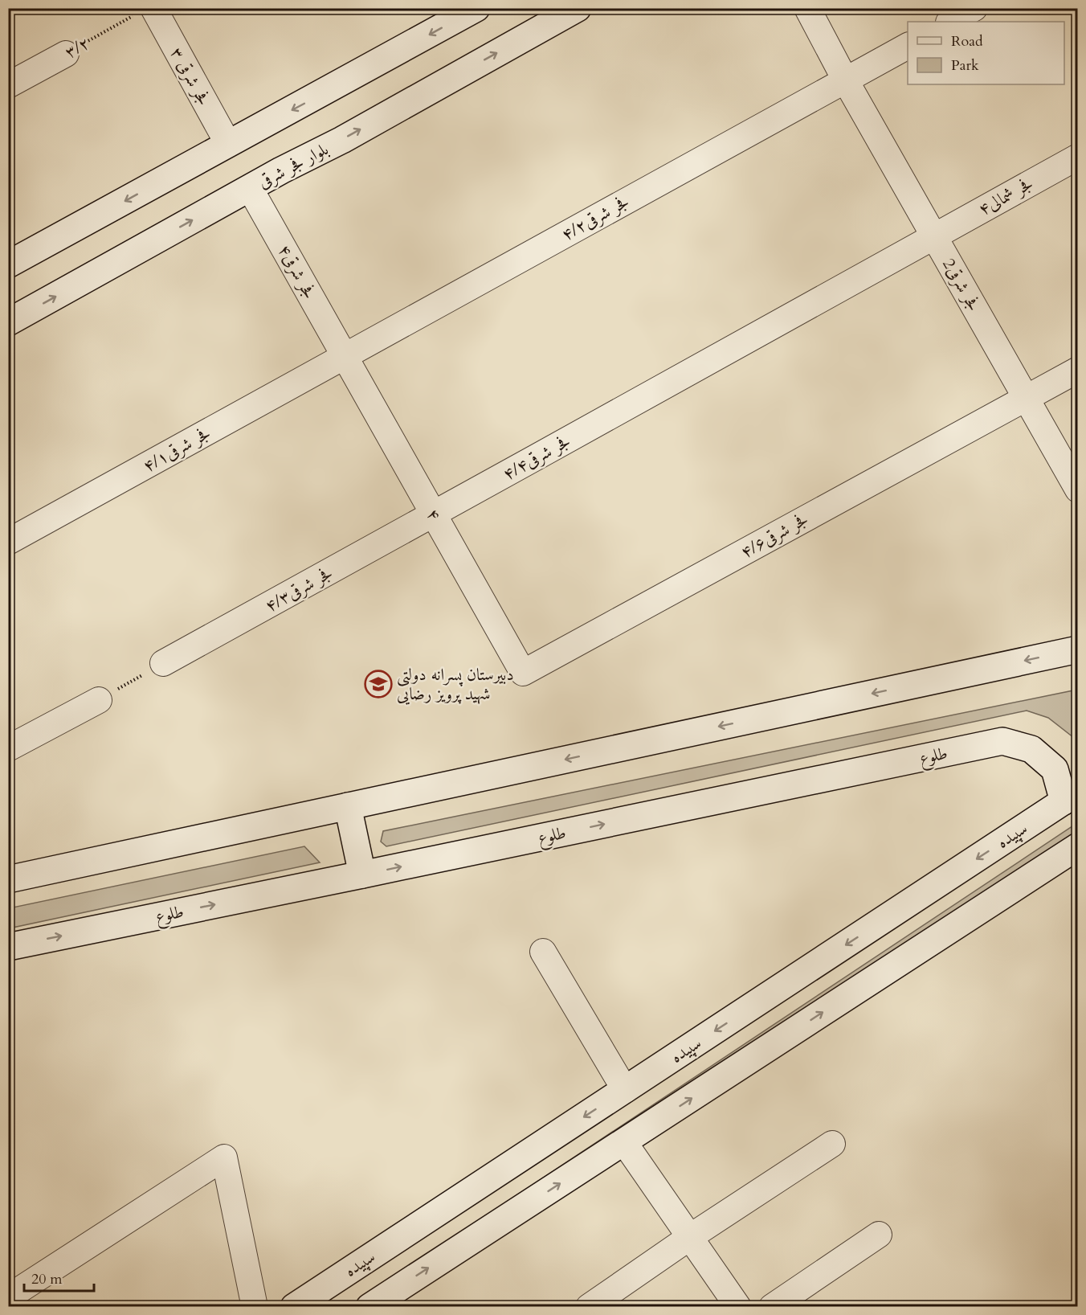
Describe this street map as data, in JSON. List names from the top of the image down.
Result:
{
  "streets": {
    "main road": ["بلوار فجر شرقی", "طلوع", "سپیده"],
    "street": [
      "۳/۲",
      "۳ فجر شرقی",
      "فجر شمالی۴",
      "فجر شرقی۴/۲",
      "فجر شرقی۴",
      "2فجر شرقی",
      "فجر شرقی۴/۱",
      "فجر شرقی۴/۴",
      "۴",
      "فجر شرقی۴/۶",
      "فجر شرقی۴/۳"
    ]
  },
  "crossings": [
    ["۳/۲", "۳ فجر شرقی"],
    ["بلوار فجر شرقی", "فجر شرقی۴"],
    ["فجر شمالی۴", "2فجر شرقی"],
    ["فجر شمالی۴", "فجر شرقی۴/۴"],
    ["فجر شرقی۴/۲", "فجر شرقی۴"],
    ["فجر شرقی۴/۲", "2فجر شرقی"],
    ["فجر شرقی۴/۲", "فجر شرقی۴/۱"],
    ["فجر شرقی۴/۲", "۴"],
    ["فجر شرقی۴", "فجر شرقی۴/۱"],
    ["فجر شرقی۴", "۴"],
    ["2فجر شرقی", "فجر شرقی۴/۶"],
    ["فجر شرقی۴/۱", "۴"],
    ["فجر شرقی۴/۴", "۴"],
    ["فجر شرقی۴/۴", "فجر شرقی۴/۳"],
    ["۴", "فجر شرقی۴/۶"],
    ["۴", "فجر شرقی۴/۳"],
    ["طلوع", "سپیده"]
  ],
  "places": {
    "school or university": ["دبیرستان پسرانه دولتی شهید پرویز رضایی"]
  },
  "legend": ["Road", "Park"],
  "scale_bar": "20 m"
}
